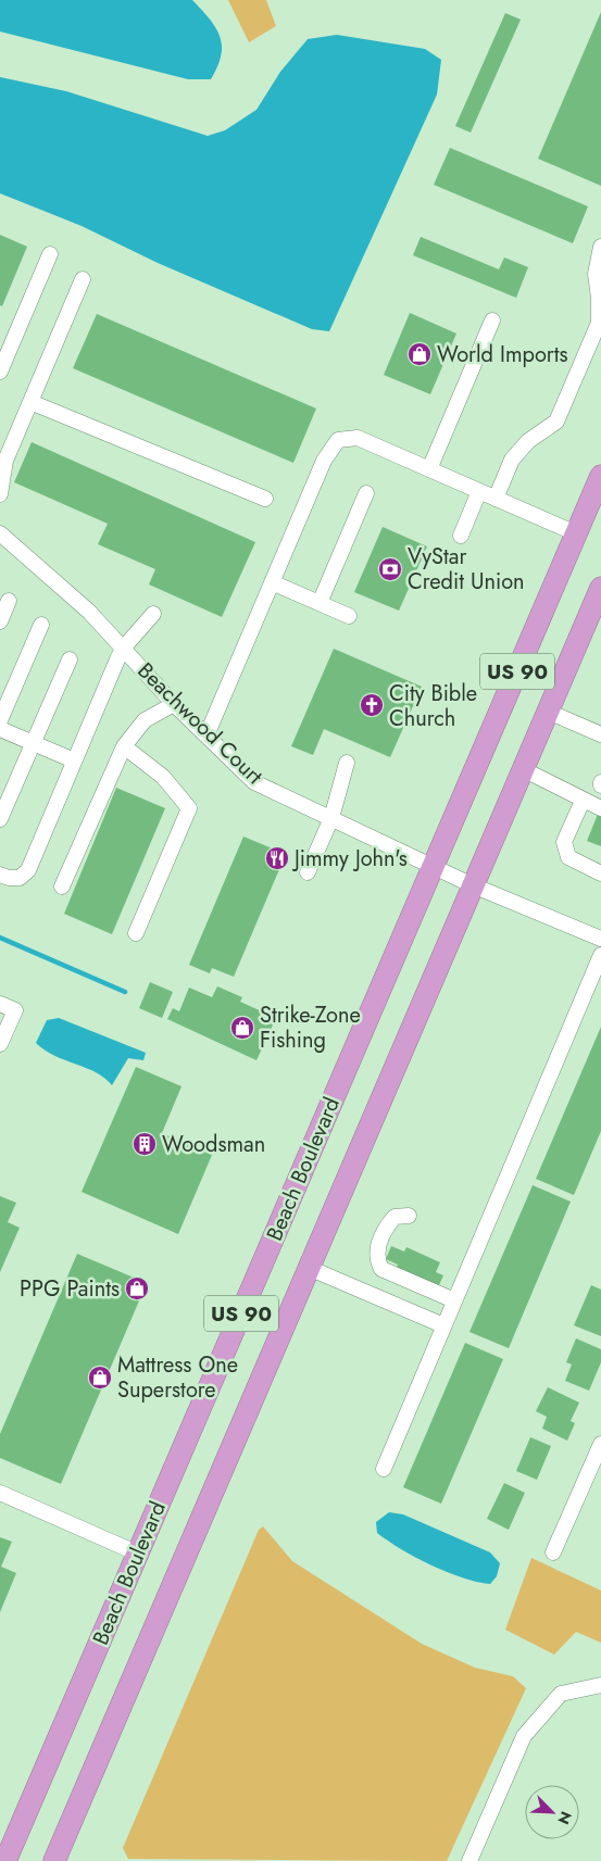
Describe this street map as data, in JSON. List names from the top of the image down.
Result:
{
  "streets": {
    "highway": ["US 90", "Beach Boulevard"],
    "street": ["Beachwood Court"]
  },
  "crossings": [
    ["US 90", "Beachwood Court"],
    ["Beachwood Court", "Beach Boulevard"]
  ],
  "places": {
    "shop": [
      "World Imports",
      "Strike-Zone Fishing",
      "PPG Paints",
      "Mattress One Superstore"
    ],
    "bank": ["VyStar Credit Union"],
    "church": ["City Bible Church"],
    "restaurant": ["Jimmy John's"],
    "building": ["Woodsman"]
  },
  "north": "bottom right"
}
